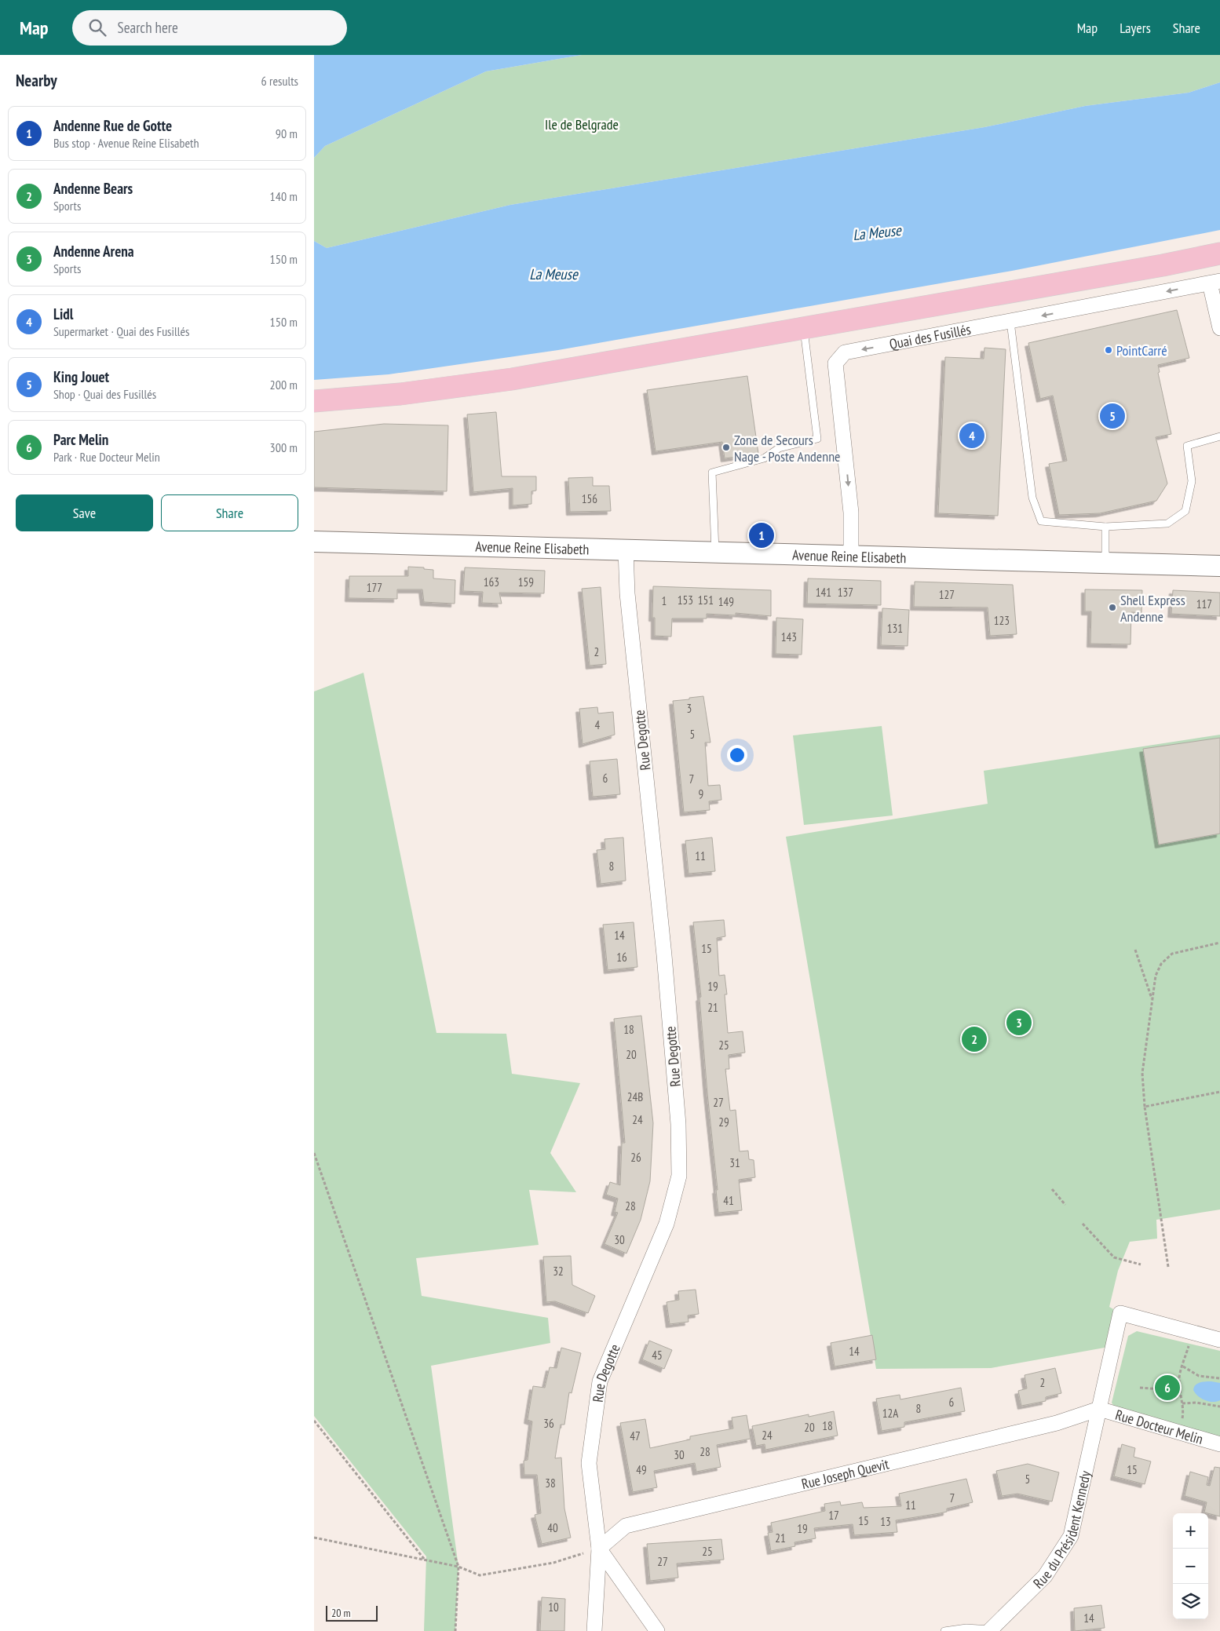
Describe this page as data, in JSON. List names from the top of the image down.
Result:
{
  "streets": {
    "main road": ["Avenue Reine Elisabeth"],
    "street": [
      "Quai des Fusillés",
      "Rue Degotte",
      "Rue Docteur Melin",
      "Rue Joseph Quevit",
      "Rue du Président Kennedy"
    ]
  },
  "crossings": [
    ["Quai des Fusillés", "Avenue Reine Elisabeth"],
    ["Avenue Reine Elisabeth", "Rue Degotte"],
    ["Rue Degotte", "Rue Joseph Quevit"],
    ["Rue Docteur Melin", "Rue Joseph Quevit"],
    ["Rue Docteur Melin", "Rue du Président Kennedy"],
    ["Rue Joseph Quevit", "Rue du Président Kennedy"]
  ],
  "water": ["La Meuse"],
  "parks": ["Ile de Belgrade"],
  "places": ["PointCarré", "Zone de Secours Nage - Poste Andenne", "Shell Express Andenne"],
  "house_numbers": [
    "156",
    "163",
    "159",
    "177",
    "141",
    "137",
    "127",
    "153",
    "151",
    "1",
    "149",
    "117",
    "123",
    "131",
    "143",
    "2",
    "3",
    "4",
    "5",
    "6",
    "7",
    "9",
    "11",
    "8",
    "14",
    "15",
    "16",
    "19",
    "21",
    "18",
    "25",
    "20",
    "24B",
    "27",
    "24",
    "29",
    "26",
    "31",
    "41",
    "28",
    "30",
    "32",
    "14",
    "45",
    "2",
    "6",
    "8",
    "12A",
    "36",
    "18",
    "20",
    "24",
    "47",
    "28",
    "30",
    "49",
    "15",
    "5",
    "38",
    "7",
    "11",
    "17",
    "15",
    "13",
    "40",
    "19",
    "21",
    "25",
    "27",
    "10",
    "14"
  ],
  "scale_bar": "20 m",
  "page": {
    "header": "Map",
    "search": "Search here",
    "nav": ["Map", "Layers", "Share"],
    "heading": ["Nearby", "6 results"],
    "list": [
      {
        "mark": "1",
        "name": "Andenne Rue de Gotte",
        "note": "Bus stop · Avenue Reine Elisabeth",
        "value": "90 m"
      },
      {
        "mark": "2",
        "name": "Andenne Bears",
        "note": "Sports",
        "value": "140 m"
      },
      {
        "mark": "3",
        "name": "Andenne Arena",
        "note": "Sports",
        "value": "150 m"
      },
      {
        "mark": "4",
        "name": "Lidl",
        "note": "Supermarket · Quai des Fusillés",
        "value": "150 m"
      },
      {
        "mark": "5",
        "name": "King Jouet",
        "note": "Shop · Quai des Fusillés",
        "value": "200 m"
      },
      {
        "mark": "6",
        "name": "Parc Melin",
        "note": "Park · Rue Docteur Melin",
        "value": "300 m"
      }
    ],
    "pins": [
      "5",
      "4",
      "1",
      "3",
      "2",
      "6"
    ],
    "buttons": ["Save", "Share"],
    "map_buttons": ["+", "−"],
    "scale": "20 m"
  }
}
